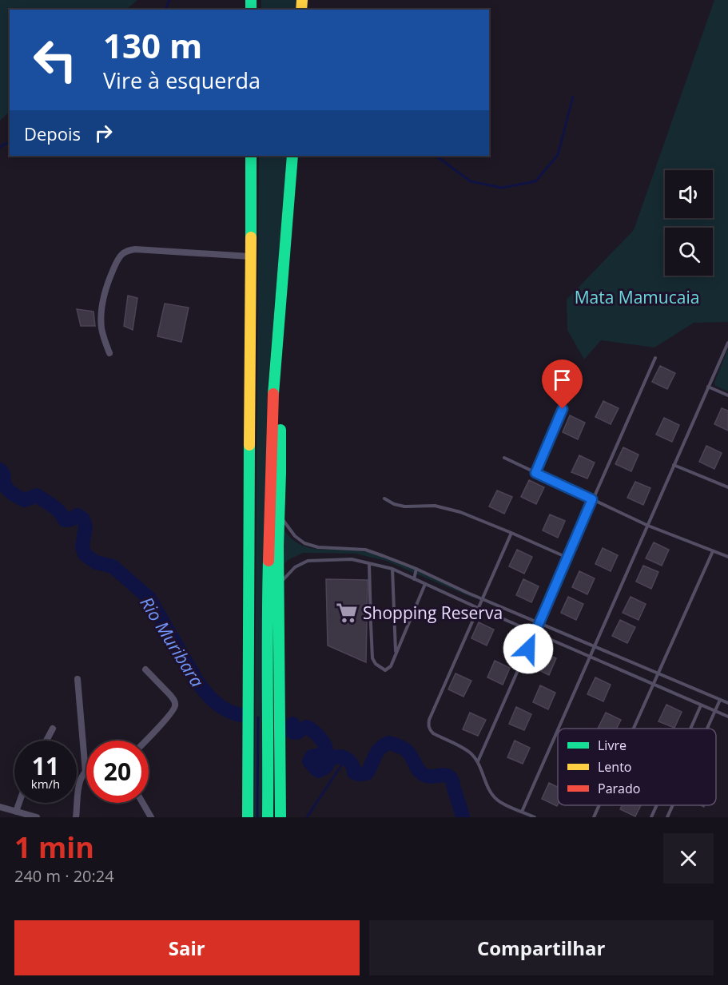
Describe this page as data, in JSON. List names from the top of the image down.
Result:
{
  "water": ["Rio Muribara"],
  "parks": ["Mata Mamucaia"],
  "places": {
    "supermarket": ["Shopping Reserva"]
  },
  "legend": ["Livre", "Lento", "Parado"],
  "page": {
    "turn": ["130 m", "Vire à esquerda"],
    "then": "Depois",
    "speed": "11 km/h",
    "limit": "20",
    "heading": ["1 min", "240 m · 20:24"],
    "buttons": ["Sair", "Compartilhar"]
  }
}
